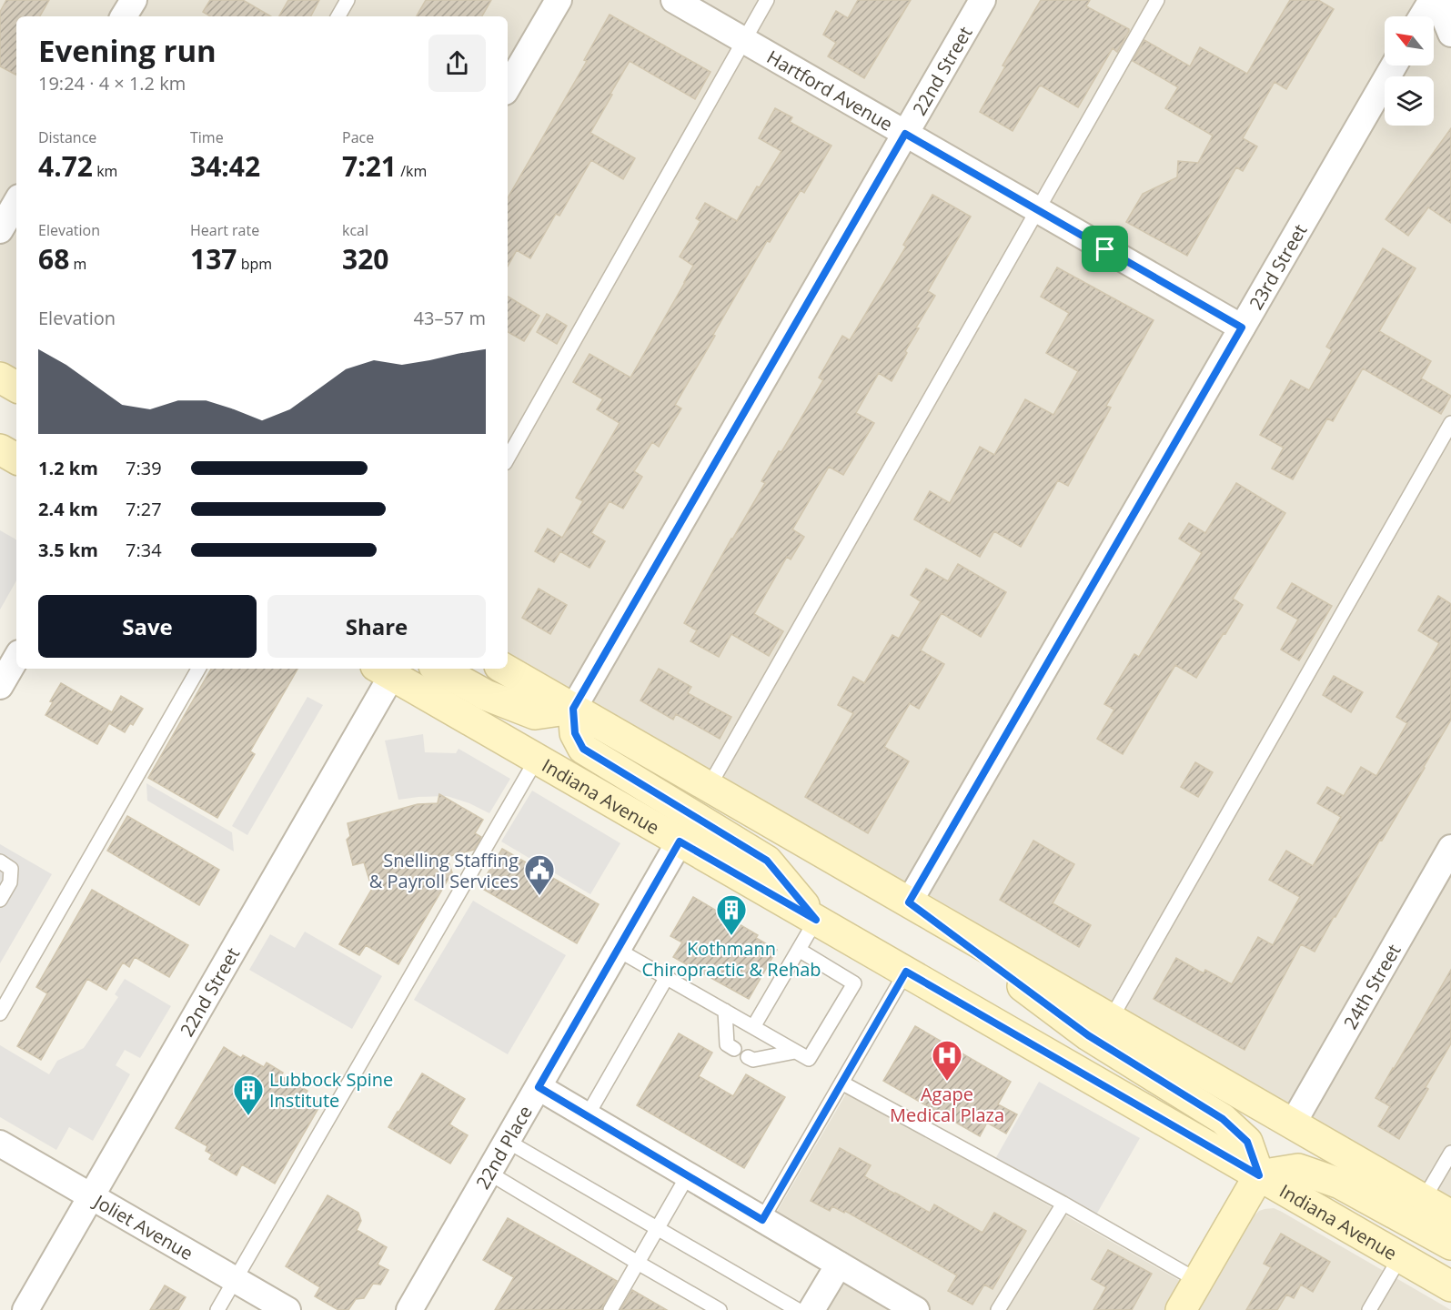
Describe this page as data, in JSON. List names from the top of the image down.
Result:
{
  "streets": {
    "main road": ["Indiana Avenue"],
    "street": [
      "22nd Street",
      "Hartford Avenue",
      "23rd Street",
      "24th Street",
      "22nd Place",
      "Joliet Avenue"
    ]
  },
  "crossings": [
    ["22nd Street", "Hartford Avenue"],
    ["22nd Street", "Indiana Avenue"],
    ["22nd Street", "Joliet Avenue"],
    ["Hartford Avenue", "23rd Street"],
    ["Indiana Avenue", "22nd Place"]
  ],
  "places": {
    "public building": ["Snelling Staffing & Payroll Services"],
    "building": ["Kothmann Chiropractic & Rehab", "Lubbock Spine Institute"],
    "hospital": ["Agape Medical Plaza"]
  },
  "north": "top left",
  "page": {
    "heading": ["Evening run", "19:24 · 4 × 1.2 km"],
    "stats": [
      ["Distance", "4.72 km"],
      ["Time", "34:42"],
      ["Pace", "7:21 /km"],
      ["Elevation", "68 m"],
      ["Heart rate", "137 bpm"],
      ["kcal", "320"]
    ],
    "chart": ["Elevation", "43–57 m"],
    "list": [
      {
        "name": "1.2 km",
        "note": "7:39"
      },
      {
        "name": "2.4 km",
        "note": "7:27"
      },
      {
        "name": "3.5 km",
        "note": "7:34"
      }
    ],
    "buttons": ["Save", "Share"]
  }
}
